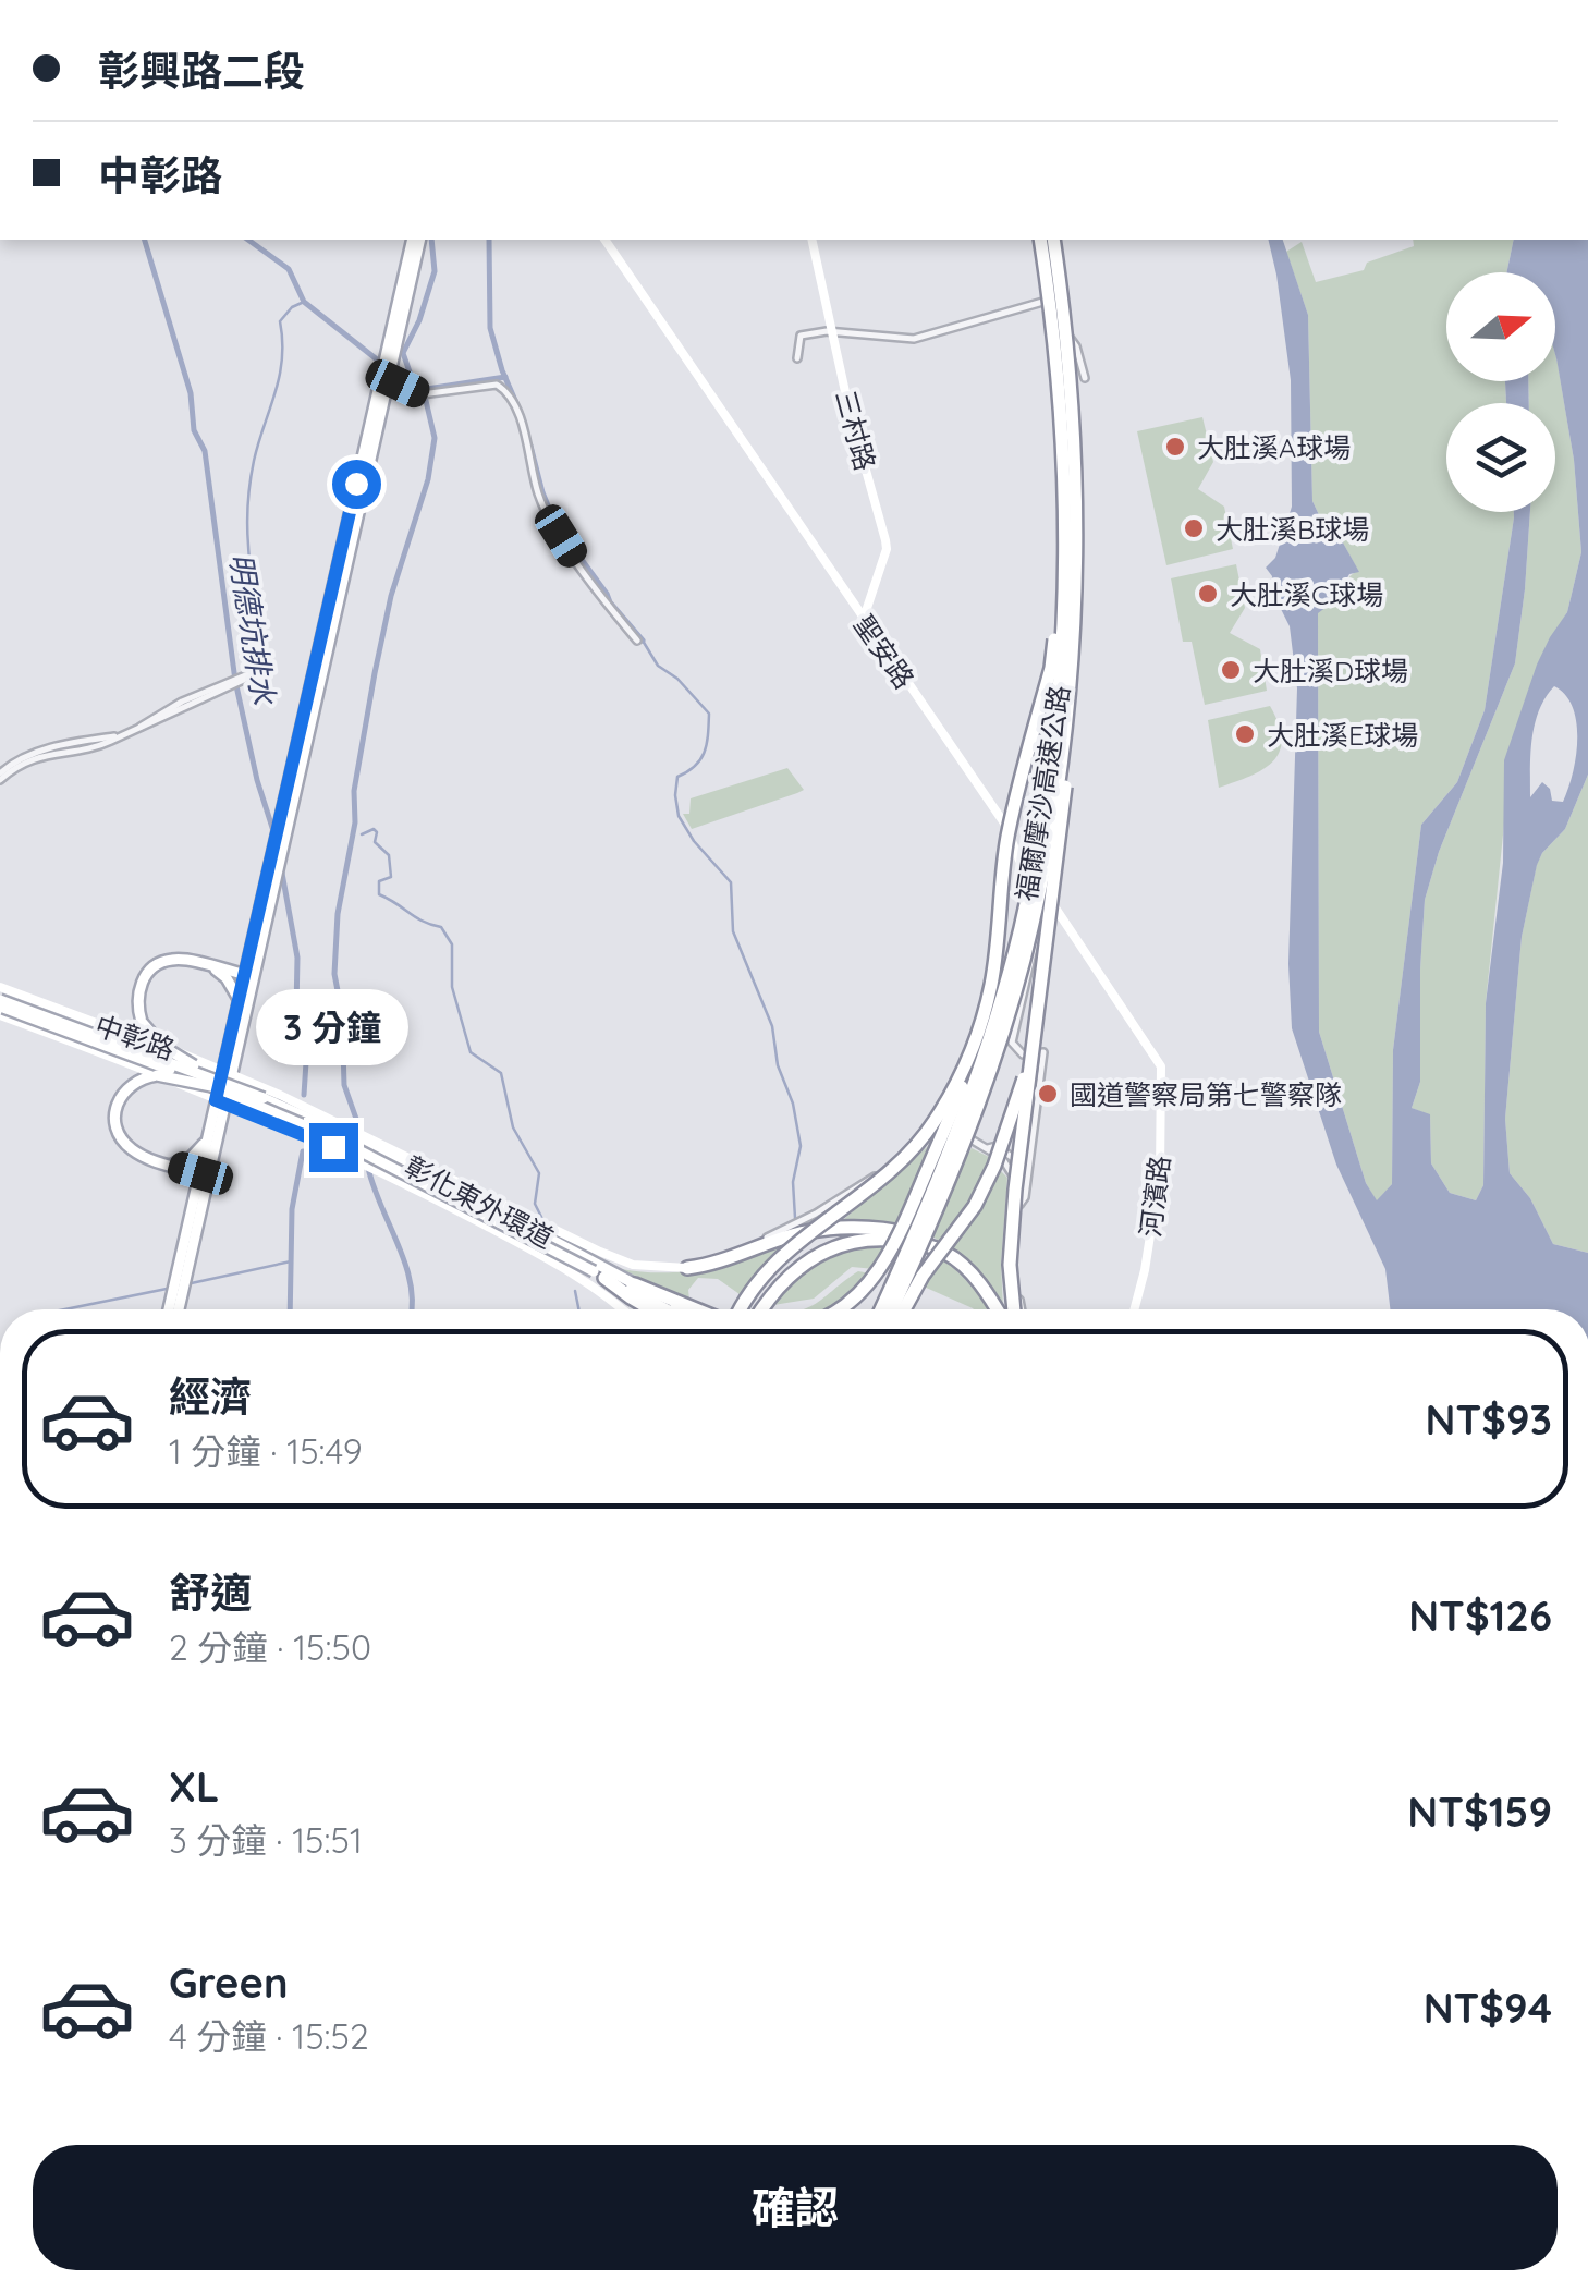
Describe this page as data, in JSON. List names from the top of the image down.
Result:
{
  "streets": {
    "highway": ["福爾摩沙高速公路"],
    "main road": ["彰化東外環道"],
    "street": [
      "三村路",
      "聖安路",
      "中彰路",
      "河濱路"
    ]
  },
  "crossings": [
    ["三村路", "聖安路"],
    ["聖安路", "河濱路"],
    ["中彰路", "彰化東外環道"]
  ],
  "water": ["明德坑排水"],
  "places": [
    "大肚溪A球場",
    "大肚溪B球場",
    "大肚溪C球場",
    "大肚溪D球場",
    "大肚溪E球場",
    "國道警察局第七警察隊"
  ],
  "north": "right",
  "page": {
    "banner": ["彰興路二段", "中彰路"],
    "bubble": "3 分鐘",
    "list": [
      {
        "name": "經濟",
        "note": "1 分鐘 · 15:49",
        "value": "NT$93"
      },
      {
        "name": "舒適",
        "note": "2 分鐘 · 15:50",
        "value": "NT$126"
      },
      {
        "name": "XL",
        "note": "3 分鐘 · 15:51",
        "value": "NT$159"
      },
      {
        "name": "Green",
        "note": "4 分鐘 · 15:52",
        "value": "NT$94"
      }
    ],
    "buttons": "確認"
  }
}
